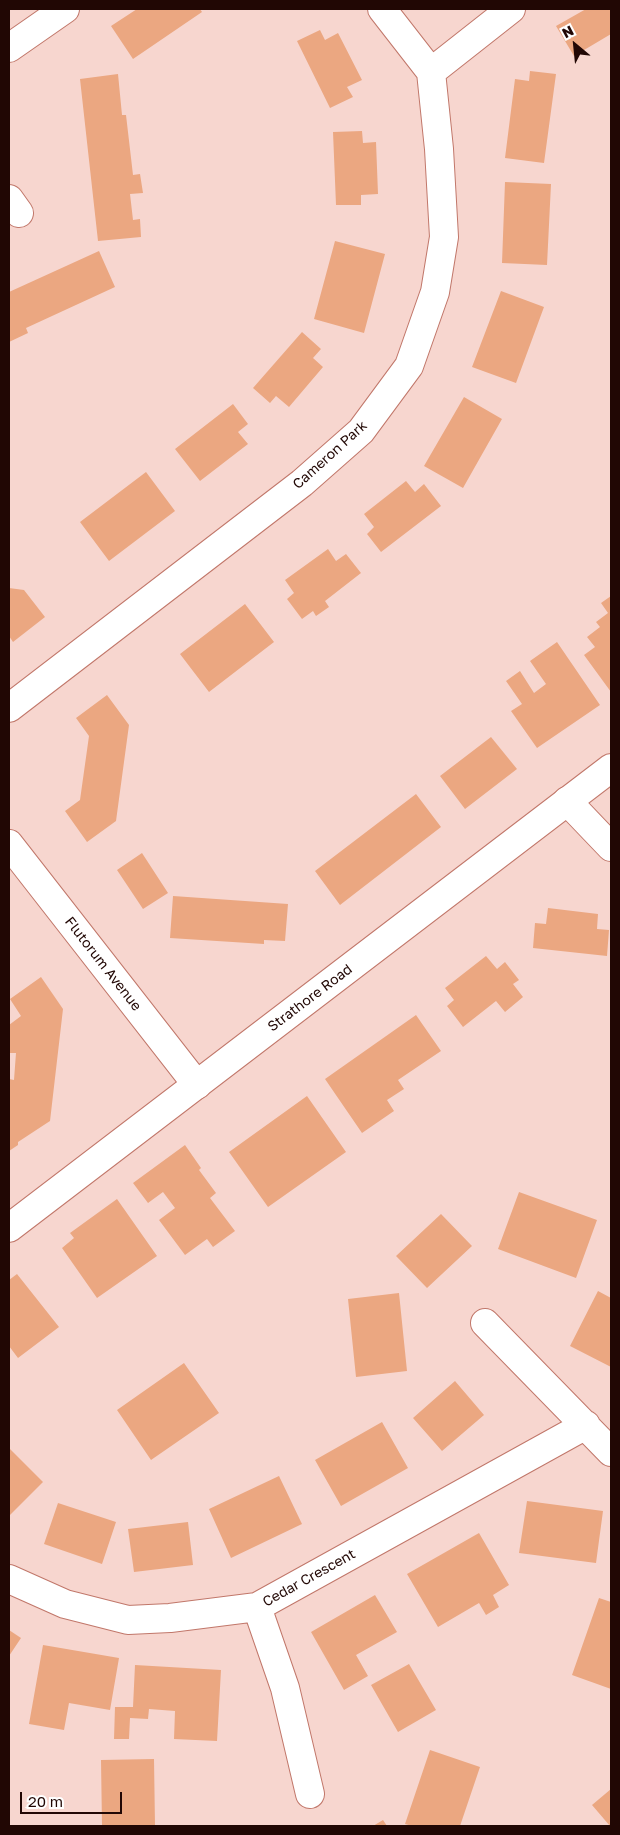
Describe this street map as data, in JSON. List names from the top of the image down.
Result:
{
  "streets": {
    "street": [
      "Cameron Park",
      "Flutorum Avenue",
      "Strathore Road",
      "Cedar Crescent"
    ]
  },
  "crossings": [
    ["Flutorum Avenue", "Strathore Road"]
  ],
  "scale_bar": "20 m",
  "north": "top left"
}
